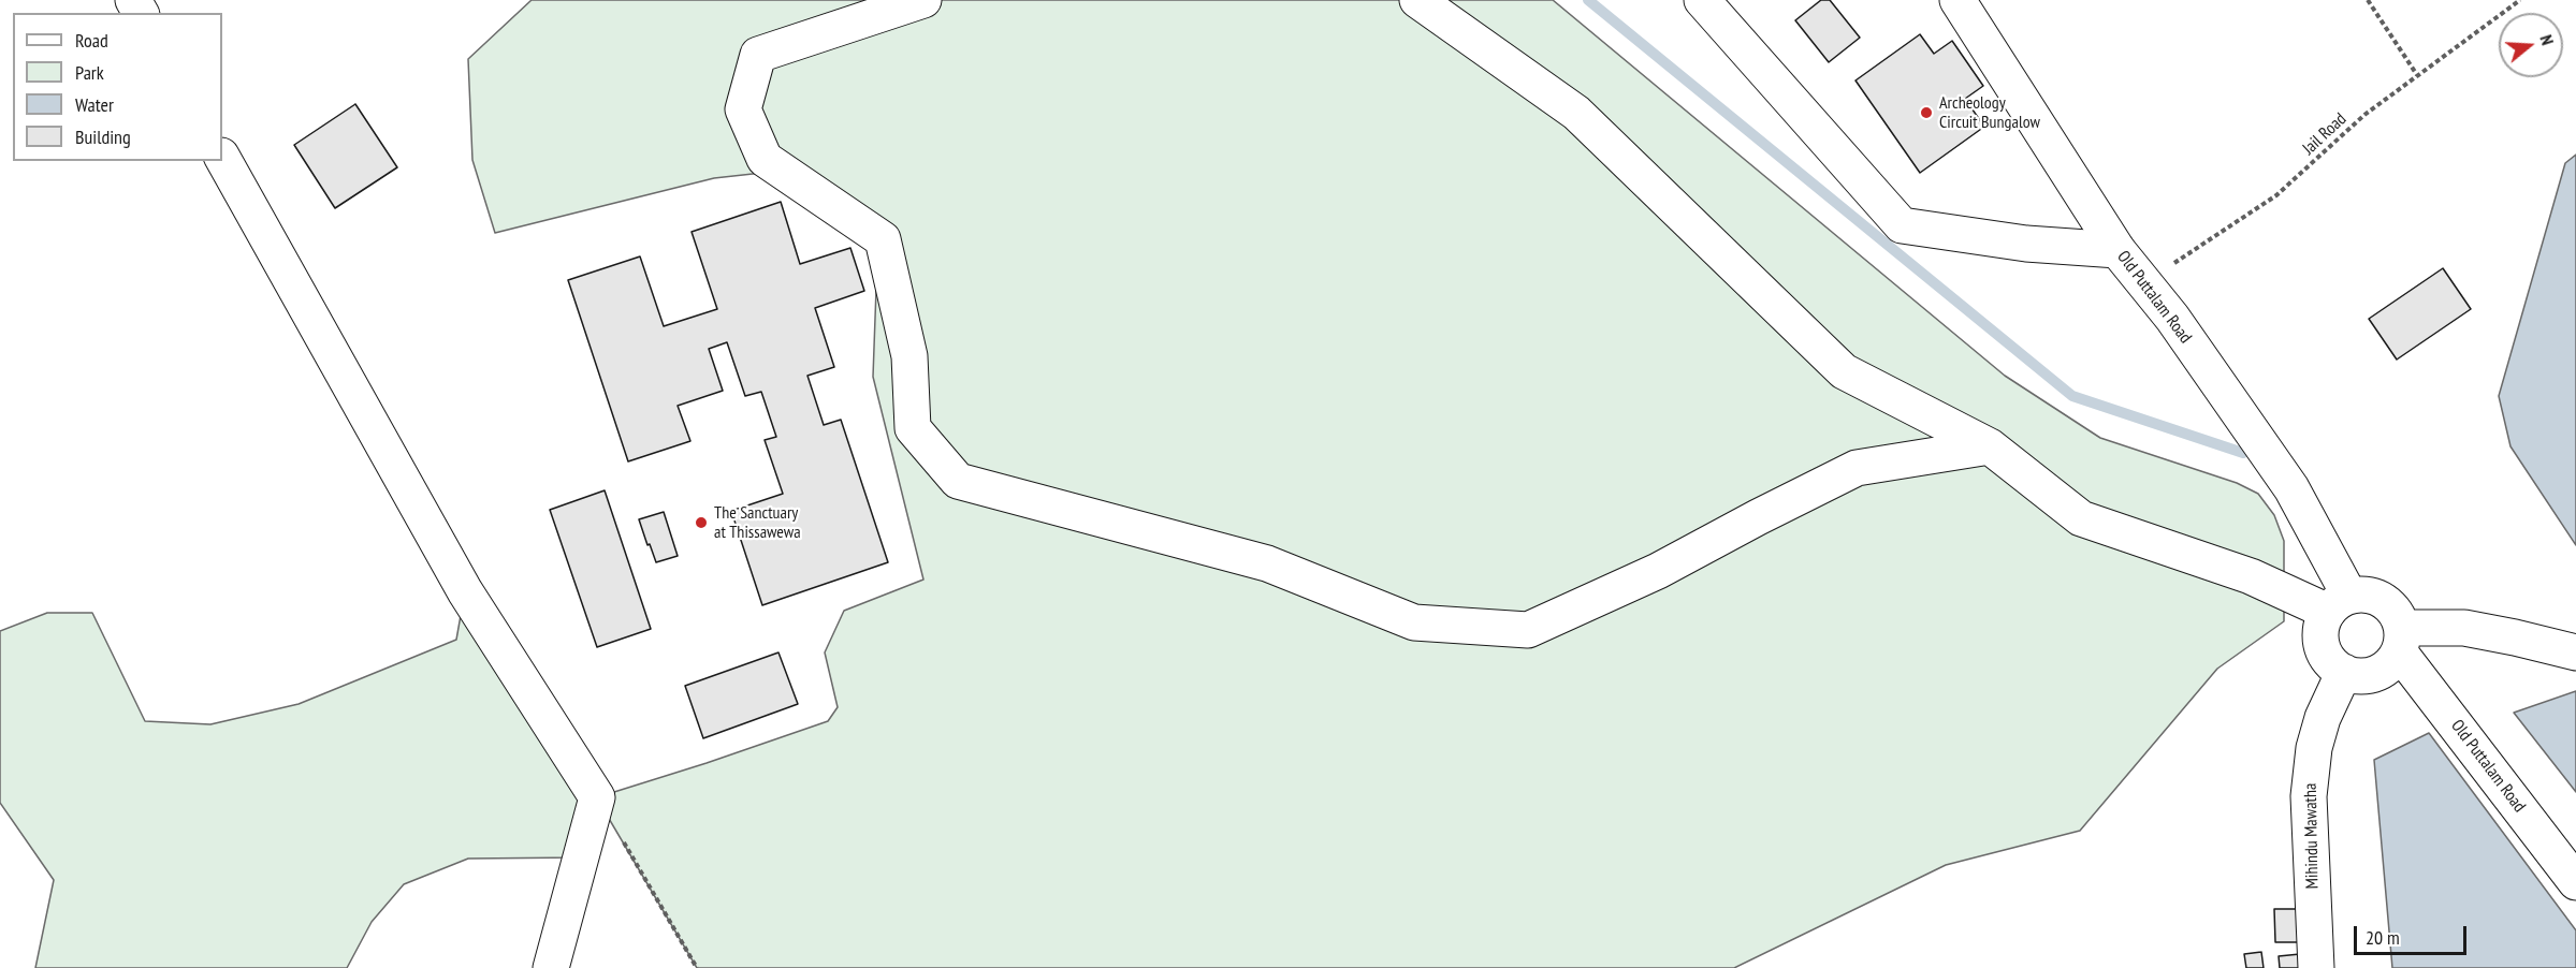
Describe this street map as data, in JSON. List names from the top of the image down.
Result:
{
  "streets": {
    "street": ["Old Puttalam Road", "Mihindu Mawatha"],
    "path": ["Jail Road"]
  },
  "crossings": [
    ["Jail Road", "Old Puttalam Road"],
    ["Old Puttalam Road", "Mihindu Mawatha"]
  ],
  "places": ["Archeology Circuit Bungalow", "The Sanctuary at Thissawewa"],
  "legend": [
    "Road",
    "Park",
    "Water",
    "Building"
  ],
  "scale_bar": "20 m",
  "north": "right"
}
